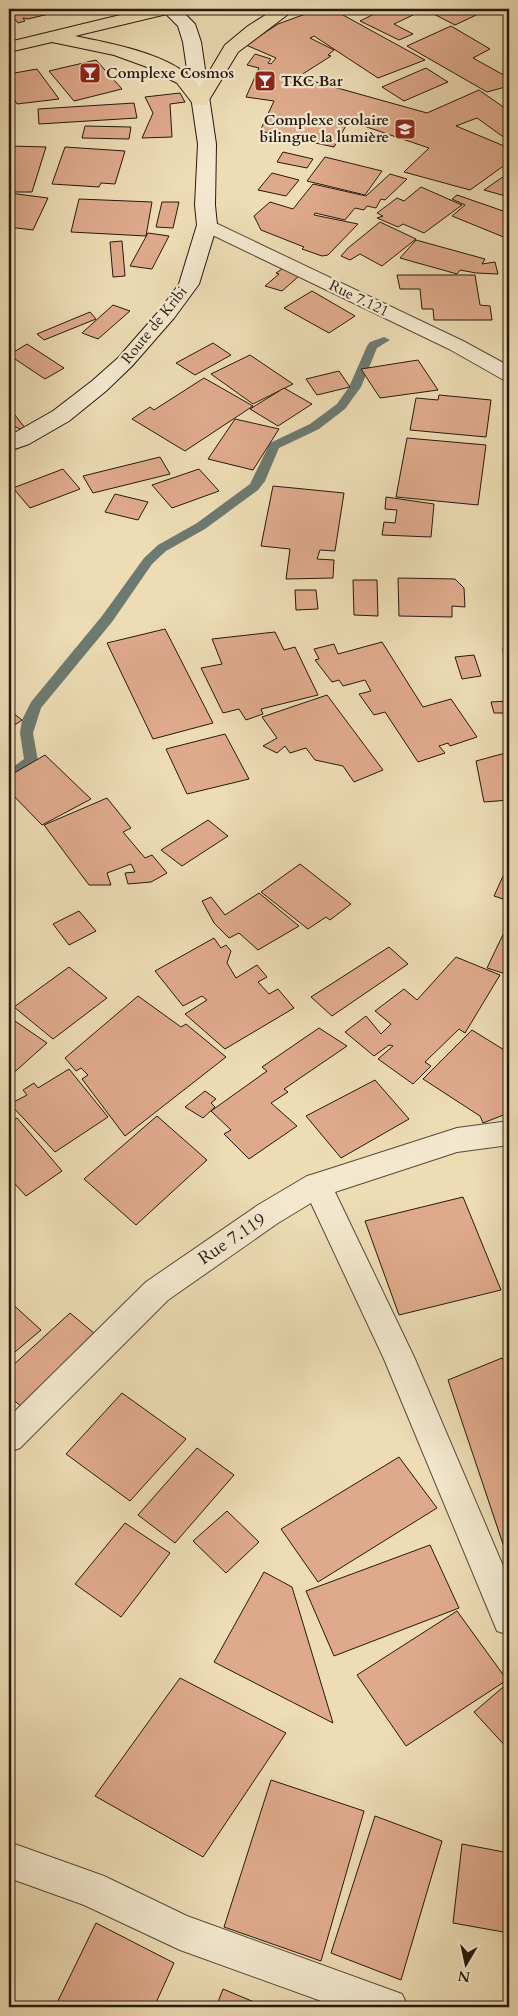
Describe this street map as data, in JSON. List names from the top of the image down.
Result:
{
  "streets": {
    "street": ["Rue 7.121", "Route de Kribi", "Rue 7.119"]
  },
  "crossings": [
    ["Rue 7.121", "Route de Kribi"]
  ],
  "places": {
    "bar": ["Complexe Cosmos", "TKC Bar"],
    "school or university": ["Complexe scolaire bilingue la lumière"]
  },
  "north": "bottom"
}
